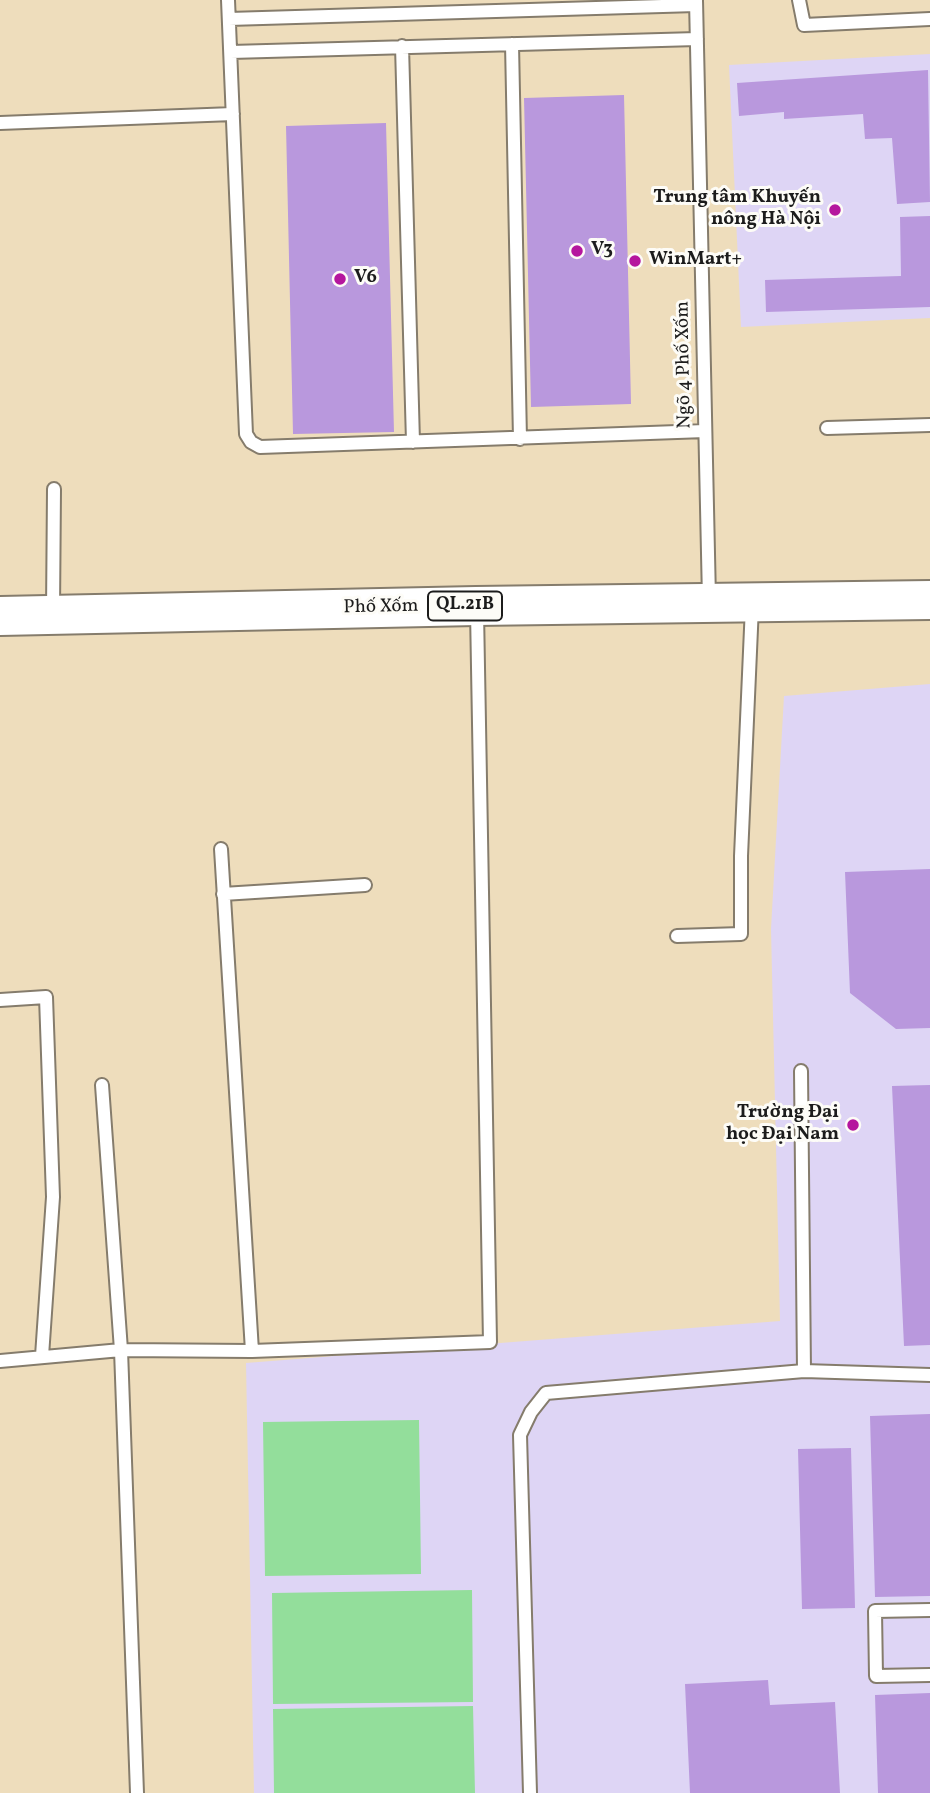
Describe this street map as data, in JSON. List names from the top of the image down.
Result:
{
  "streets": {
    "highway": ["QL.21B", "Phố Xốm"],
    "lane": ["Ngõ 4 Phố Xốm"]
  },
  "crossings": [
    ["Ngõ 4 Phố Xốm", "Phố Xốm"]
  ],
  "places": [
    "Trung tâm Khuyến nông Hà Nội",
    "V3",
    "WinMart+",
    "V6",
    "Trường Đại học Đại Nam"
  ]
}
